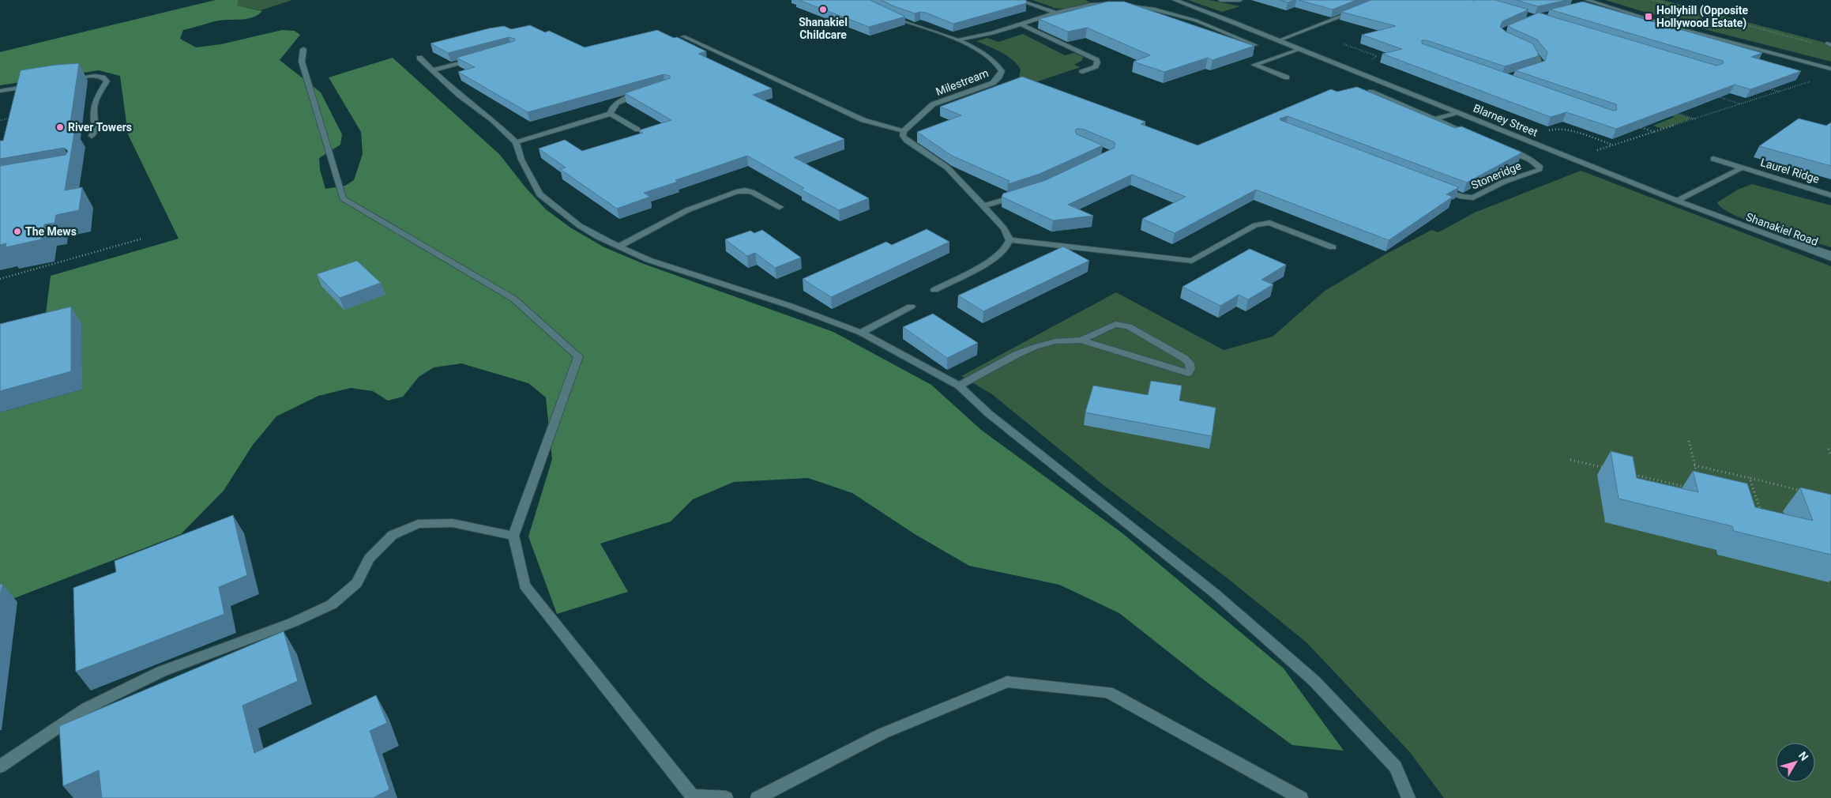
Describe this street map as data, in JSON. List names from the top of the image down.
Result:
{
  "streets": {
    "street": [
      "Milestream",
      "Blarney Street",
      "Laurel Ridge",
      "Stoneridge",
      "Shanakiel Road"
    ]
  },
  "crossings": [
    ["Blarney Street", "Laurel Ridge"],
    ["Blarney Street", "Shanakiel Road"]
  ],
  "places": {
    "other": ["Shanakiel Childcare", "River Towers", "The Mews"],
    "transit": ["Hollyhill (Opposite Hollywood Estate)"]
  },
  "north": "top right"
}
